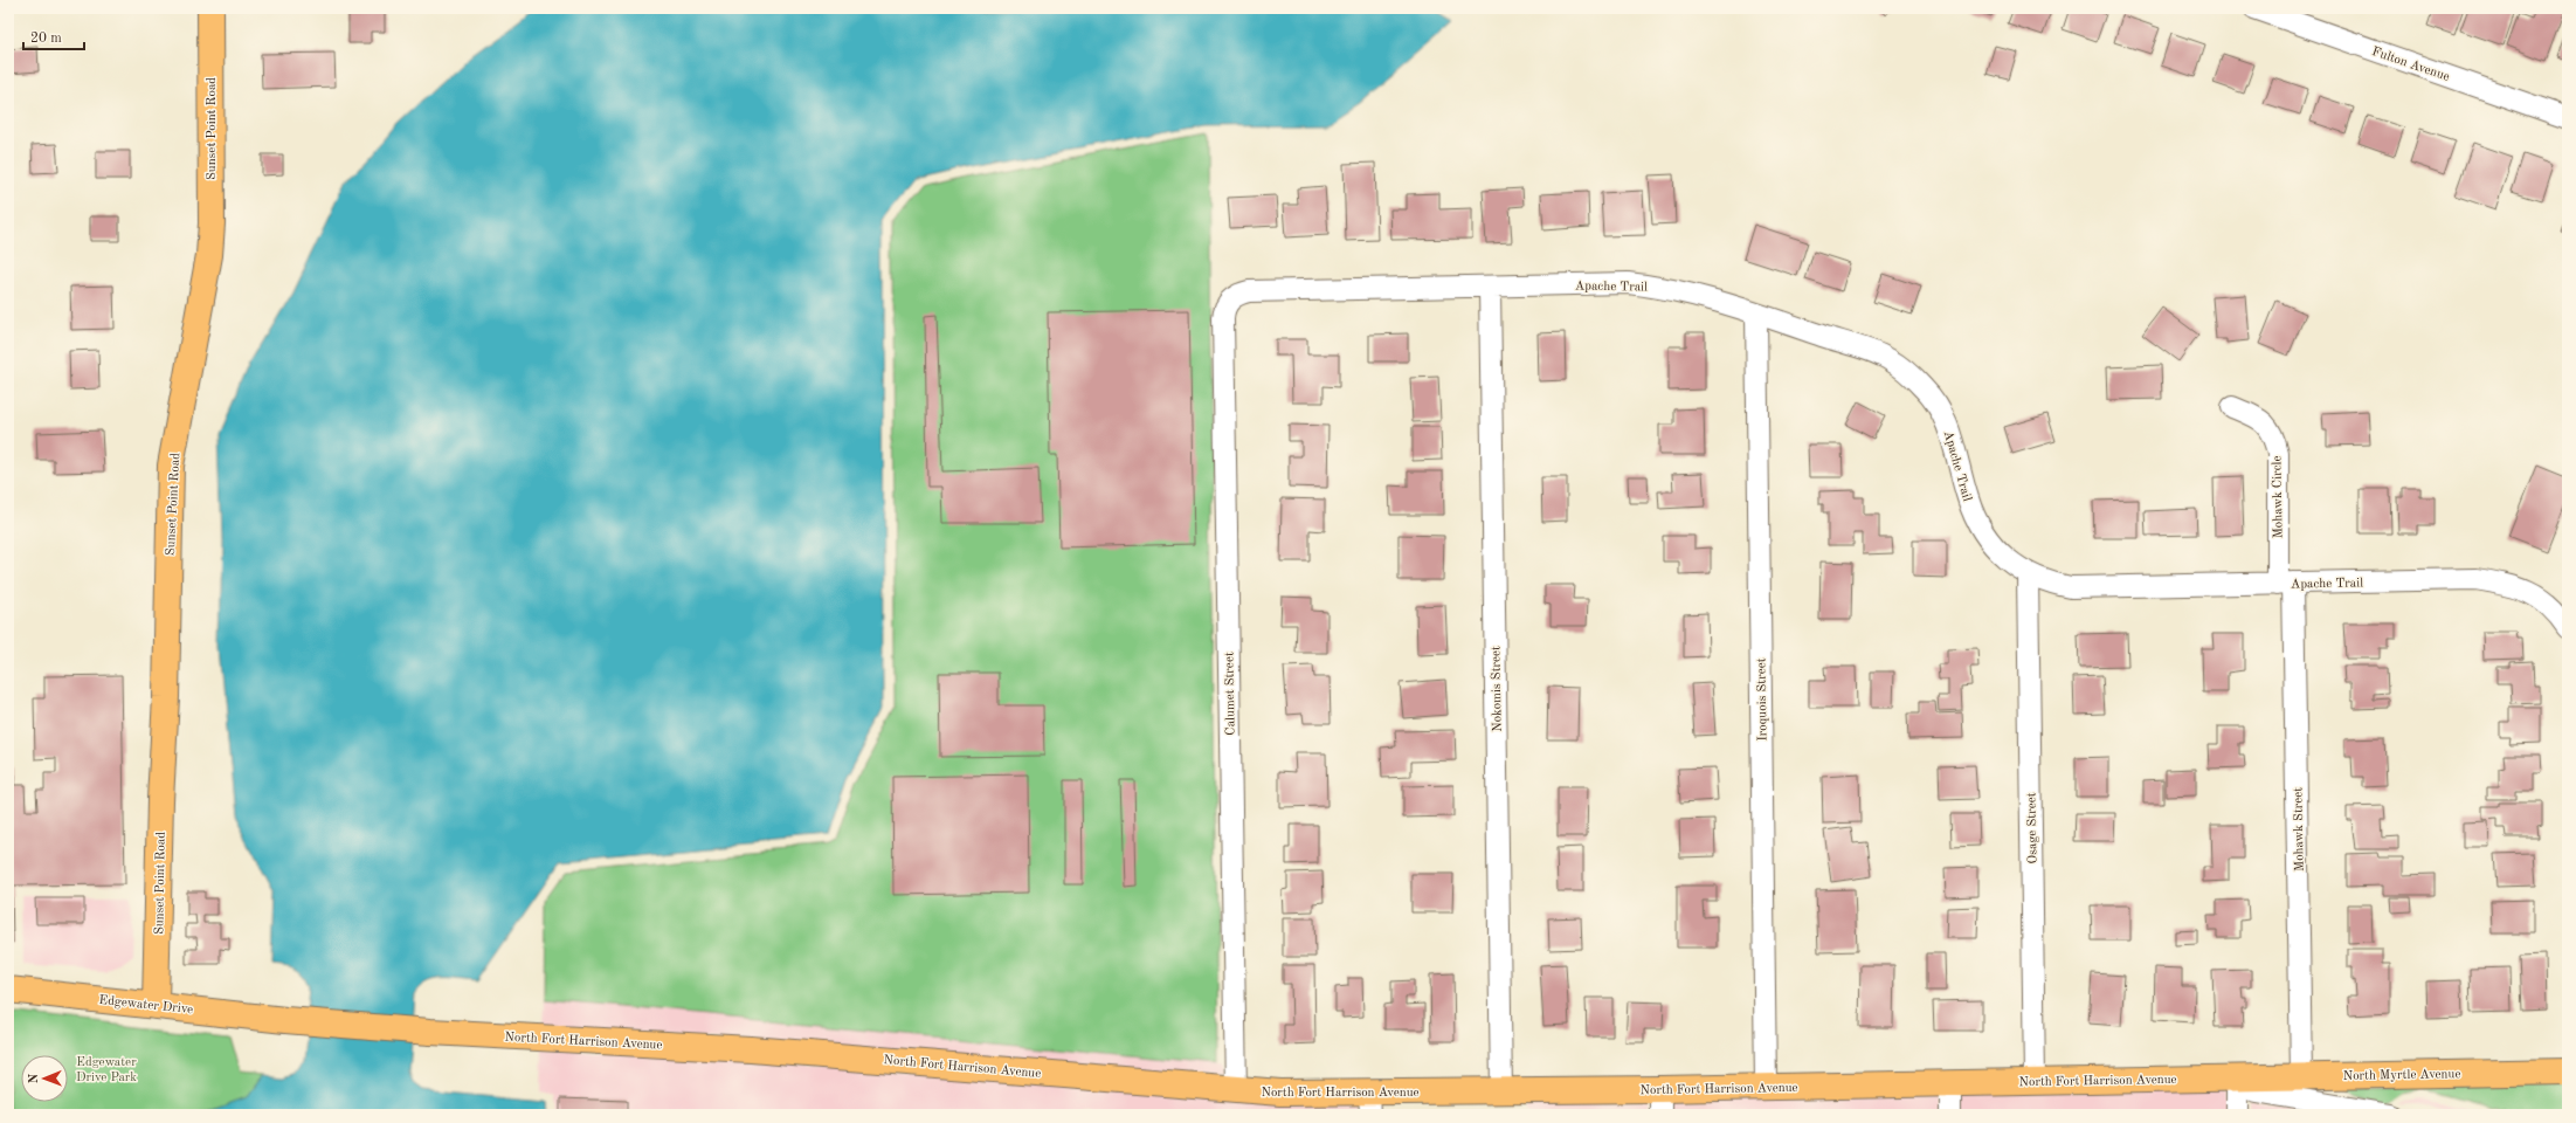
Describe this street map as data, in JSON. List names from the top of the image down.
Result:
{
  "streets": {
    "main road": [
      "Sunset Point Road",
      "Edgewater Drive",
      "North Fort Harrison Avenue",
      "North Myrtle Avenue"
    ],
    "street": [
      "Fulton Avenue",
      "Apache Trail",
      "Mohawk Circle",
      "Nokomis Street",
      "Calumet Street",
      "Iroquois Street",
      "Osage Street",
      "Mohawk Street"
    ]
  },
  "crossings": [
    ["Sunset Point Road", "Edgewater Drive"],
    ["Apache Trail", "Mohawk Circle"],
    ["Apache Trail", "Nokomis Street"],
    ["Apache Trail", "Calumet Street"],
    ["Apache Trail", "Iroquois Street"],
    ["Apache Trail", "Osage Street"],
    ["Apache Trail", "Mohawk Street"],
    ["Mohawk Circle", "Mohawk Street"],
    ["Nokomis Street", "North Fort Harrison Avenue"],
    ["Calumet Street", "North Fort Harrison Avenue"],
    ["Iroquois Street", "North Fort Harrison Avenue"],
    ["Osage Street", "North Fort Harrison Avenue"],
    ["Mohawk Street", "North Myrtle Avenue"],
    ["Edgewater Drive", "North Fort Harrison Avenue"],
    ["North Fort Harrison Avenue", "North Myrtle Avenue"]
  ],
  "parks": ["Edgewater Drive Park"],
  "scale_bar": "20 m",
  "north": "left"
}
